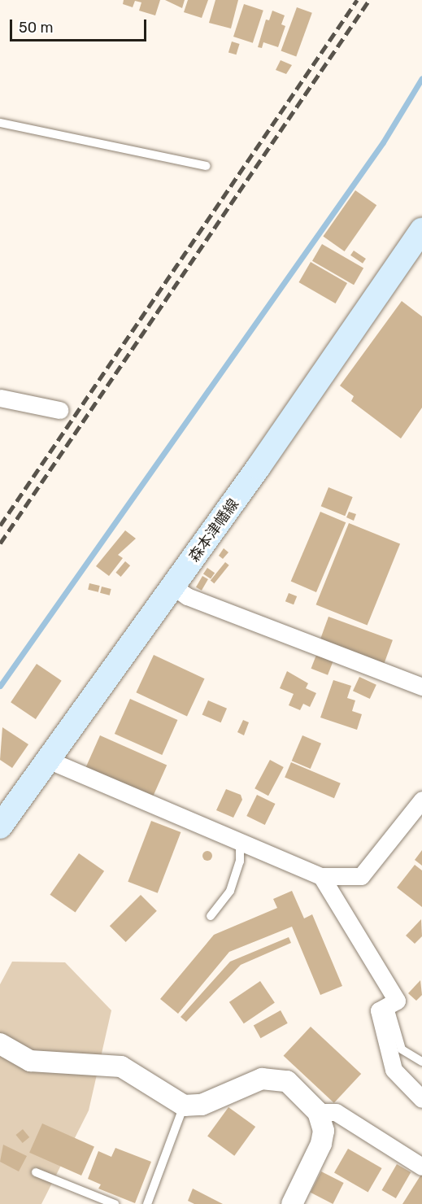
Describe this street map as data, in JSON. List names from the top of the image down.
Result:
{
  "streets": {
    "main road": ["森本津幡線"]
  },
  "scale_bar": "50 m"
}
